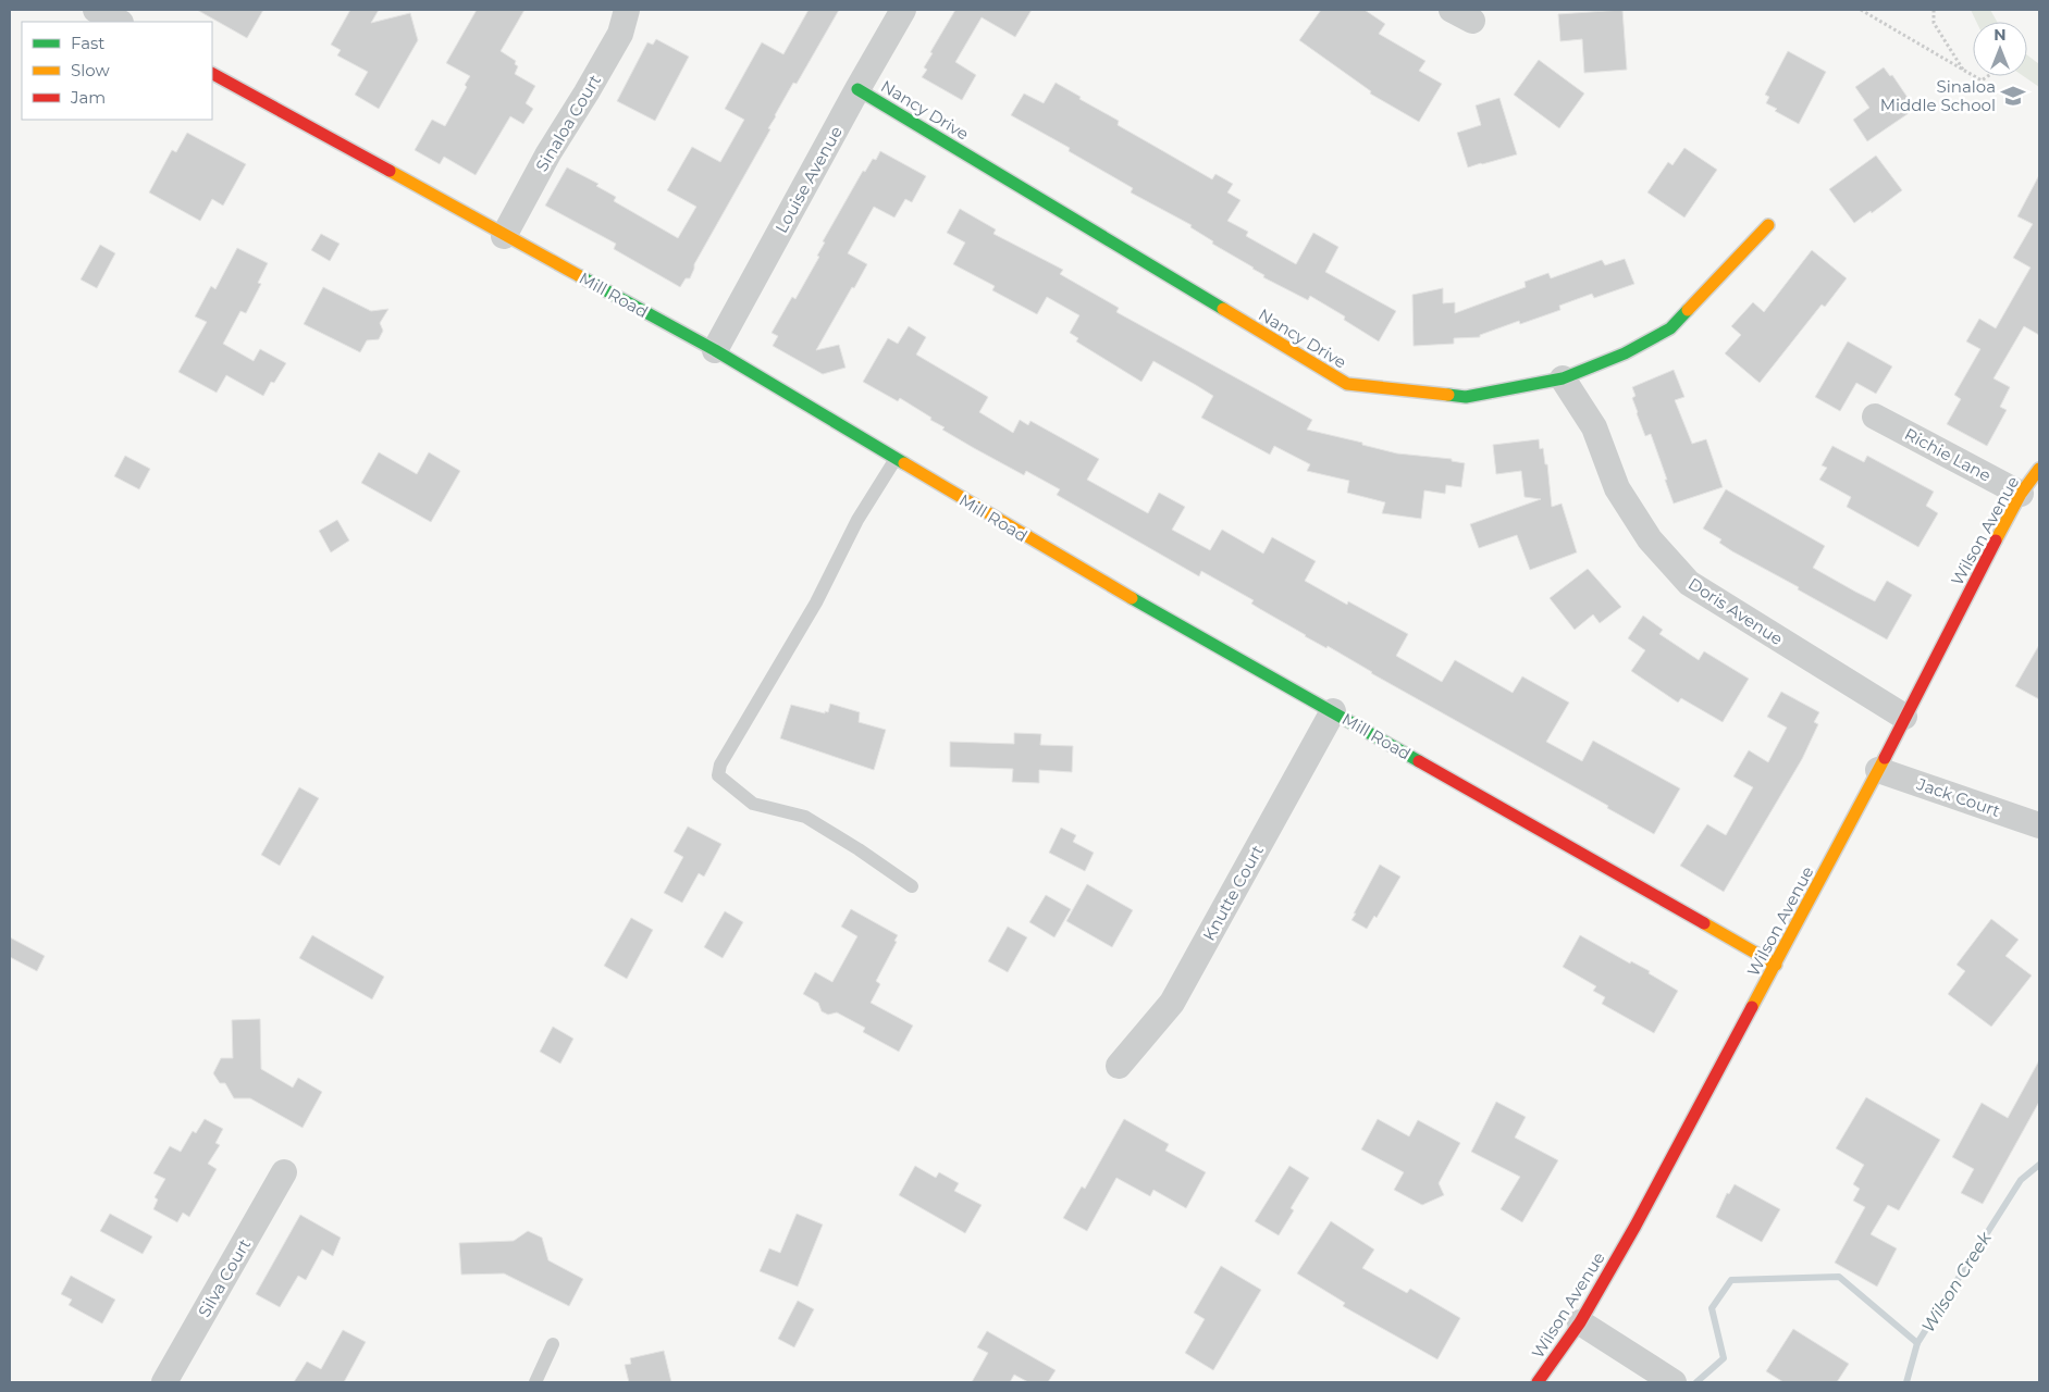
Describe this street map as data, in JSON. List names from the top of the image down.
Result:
{
  "streets": {
    "street": [
      "Nancy Drive",
      "Sinaloa Court",
      "Louise Avenue",
      "Mill Road",
      "Richie Lane",
      "Wilson Avenue",
      "Doris Avenue",
      "Jack Court",
      "Knutte Court",
      "Silva Court"
    ]
  },
  "crossings": [
    ["Nancy Drive", "Louise Avenue"],
    ["Nancy Drive", "Doris Avenue"],
    ["Sinaloa Court", "Mill Road"],
    ["Louise Avenue", "Mill Road"],
    ["Mill Road", "Wilson Avenue"],
    ["Mill Road", "Knutte Court"],
    ["Richie Lane", "Wilson Avenue"],
    ["Wilson Avenue", "Doris Avenue"],
    ["Wilson Avenue", "Jack Court"]
  ],
  "water": ["Wilson Creek"],
  "places": {
    "school or university": ["Sinaloa Middle School"]
  },
  "legend": ["Fast", "Slow", "Jam"],
  "north": "top"
}
